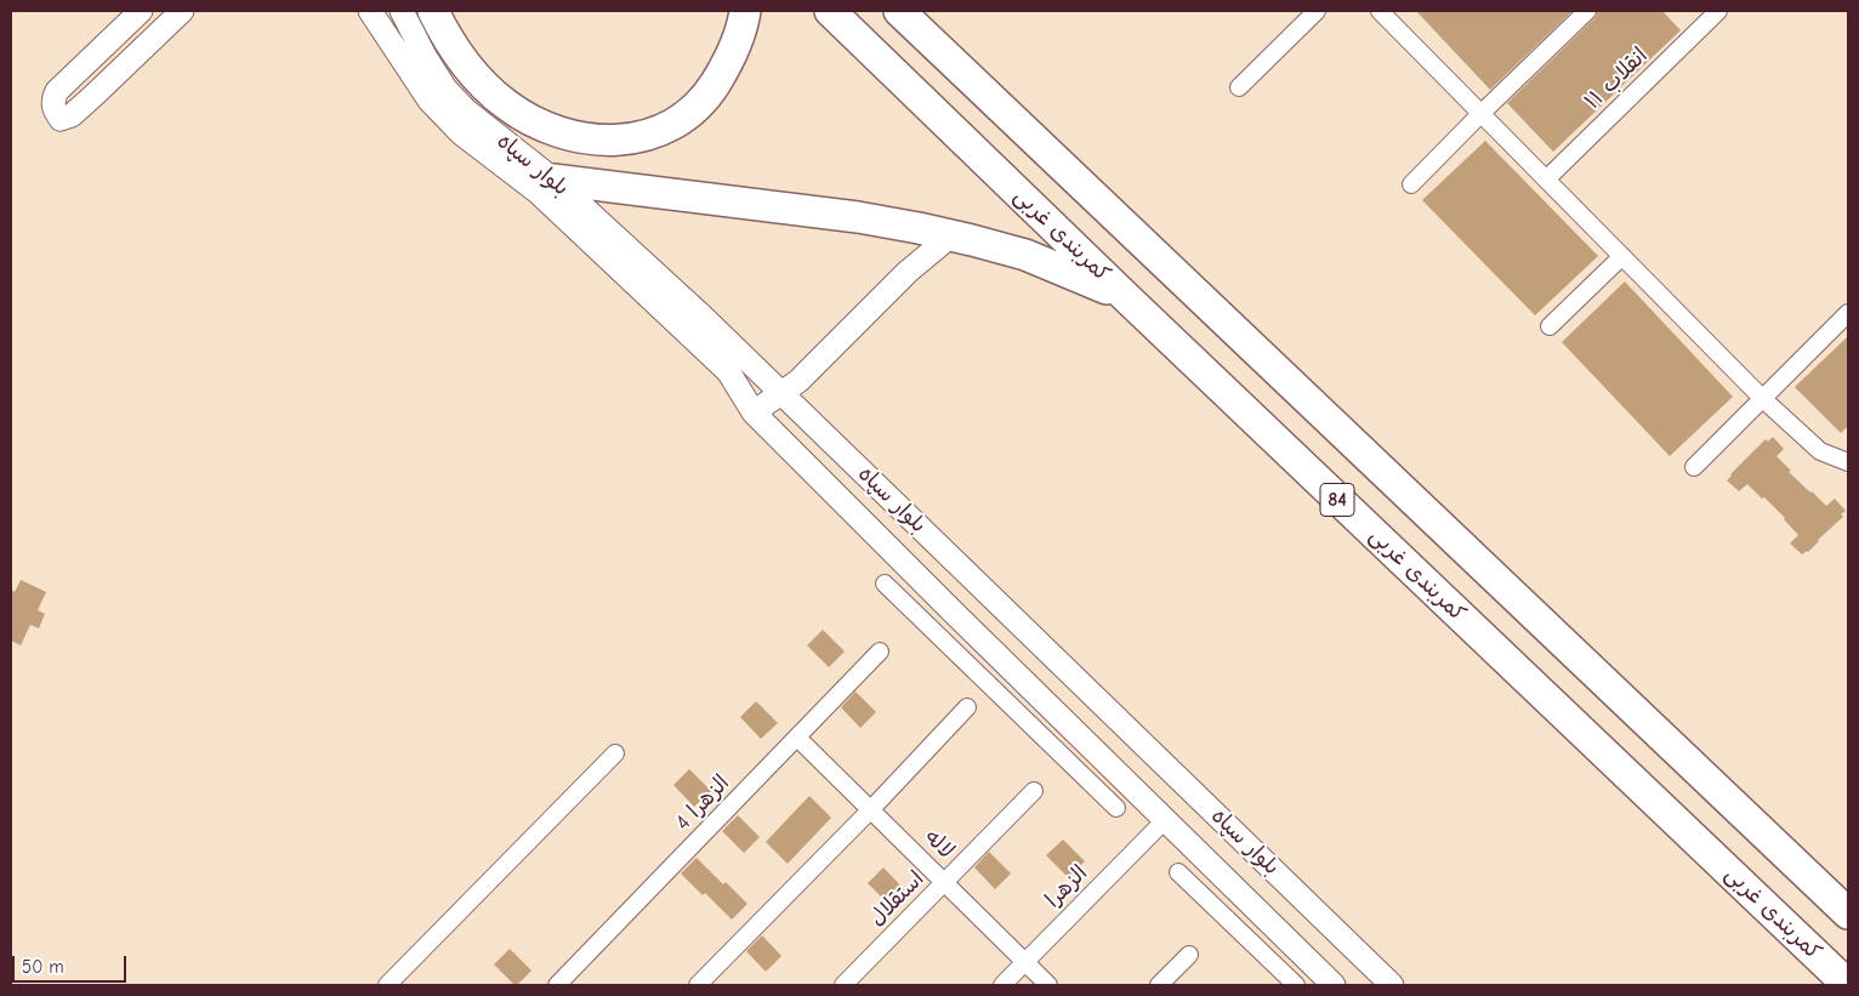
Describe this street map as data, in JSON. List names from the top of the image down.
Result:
{
  "streets": {
    "highway": ["کمربندی غربی", "84"],
    "main road": ["بلوار سپاه"],
    "street": [
      "انقلاب ۱۱",
      "الزهرا 4",
      "لاله",
      "الزهرا",
      "استقلال"
    ]
  },
  "crossings": [
    ["بلوار سپاه", "الزهرا"],
    ["الزهرا 4", "لاله"],
    ["لاله", "الزهرا"],
    ["لاله", "استقلال"]
  ],
  "scale_bar": "50 m"
}
